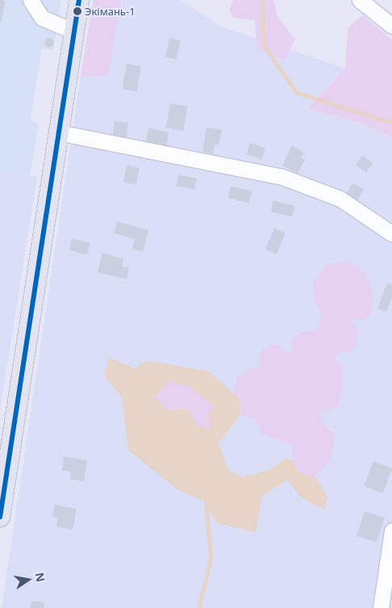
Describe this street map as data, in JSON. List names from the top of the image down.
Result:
{
  "places": ["Экімань-1"],
  "north": "right"
}
